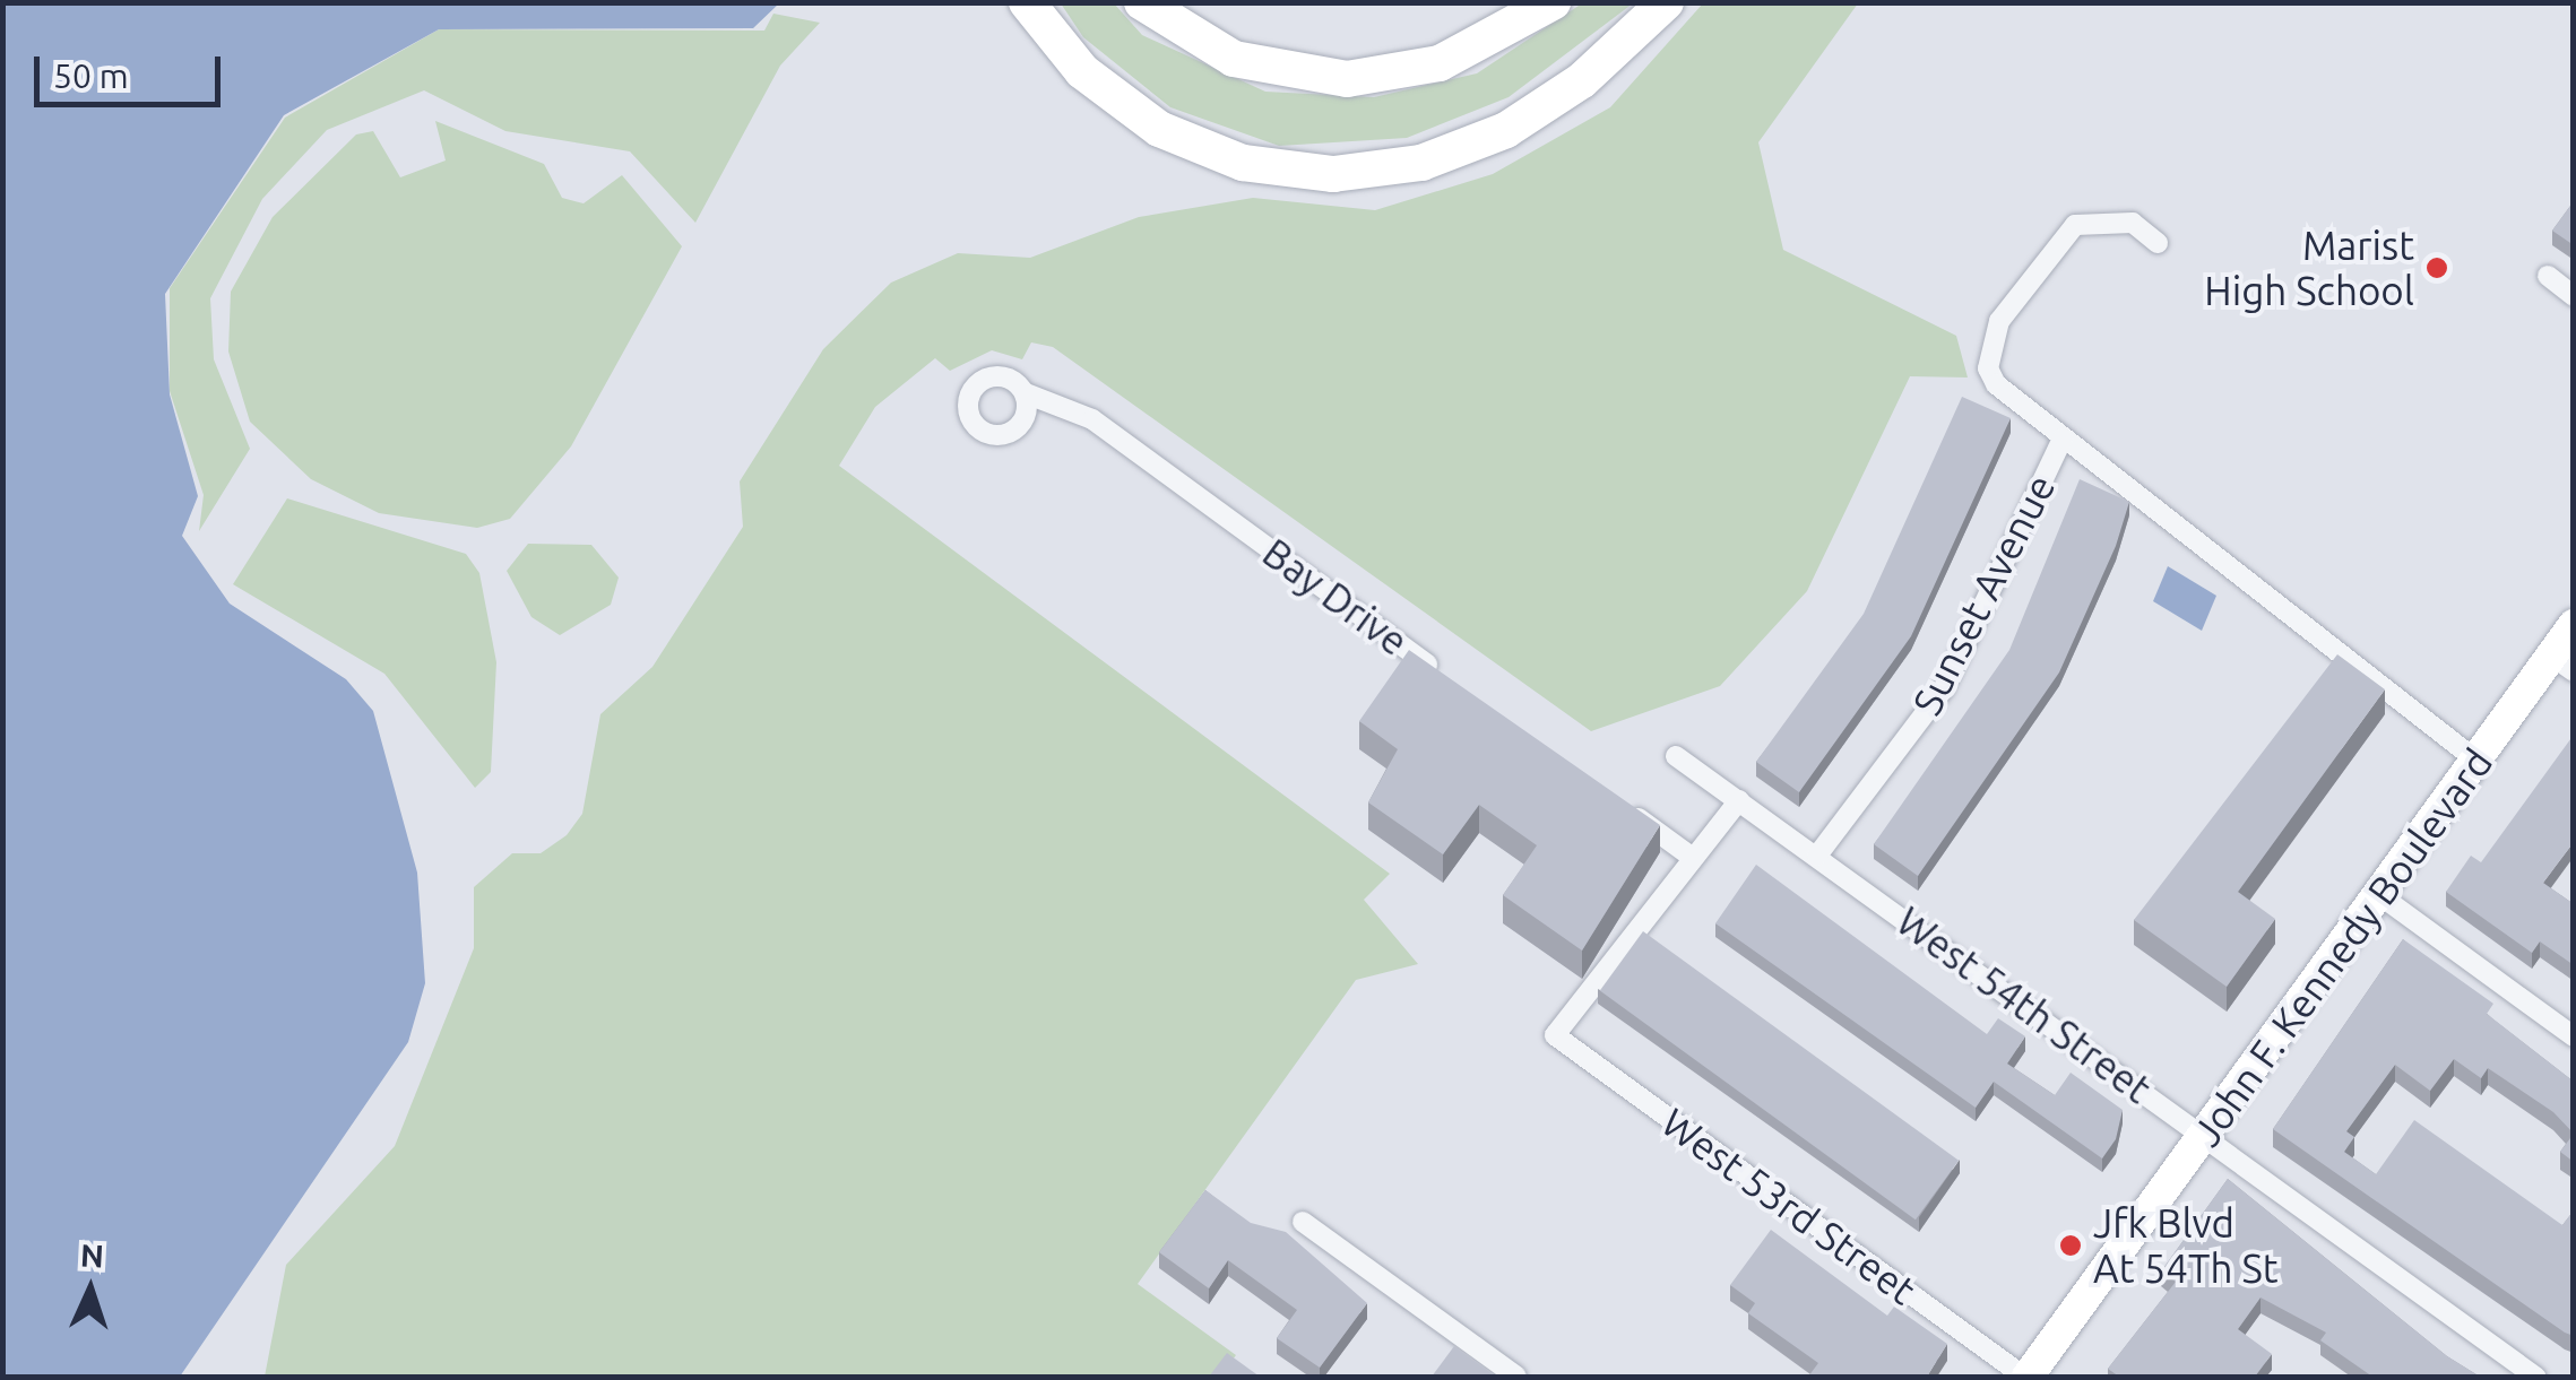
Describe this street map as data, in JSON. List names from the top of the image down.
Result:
{
  "streets": {
    "main road": ["John F. Kennedy Boulevard"],
    "street": [
      "Sunset Avenue",
      "Bay Drive",
      "West 54th Street",
      "West 53rd Street"
    ]
  },
  "crossings": [
    ["Sunset Avenue", "West 54th Street"],
    ["John F. Kennedy Boulevard", "West 54th Street"],
    ["John F. Kennedy Boulevard", "West 53rd Street"]
  ],
  "places": ["Marist High School", "Jfk Blvd At 54Th St"],
  "scale_bar": "50 m",
  "north": "top"
}
